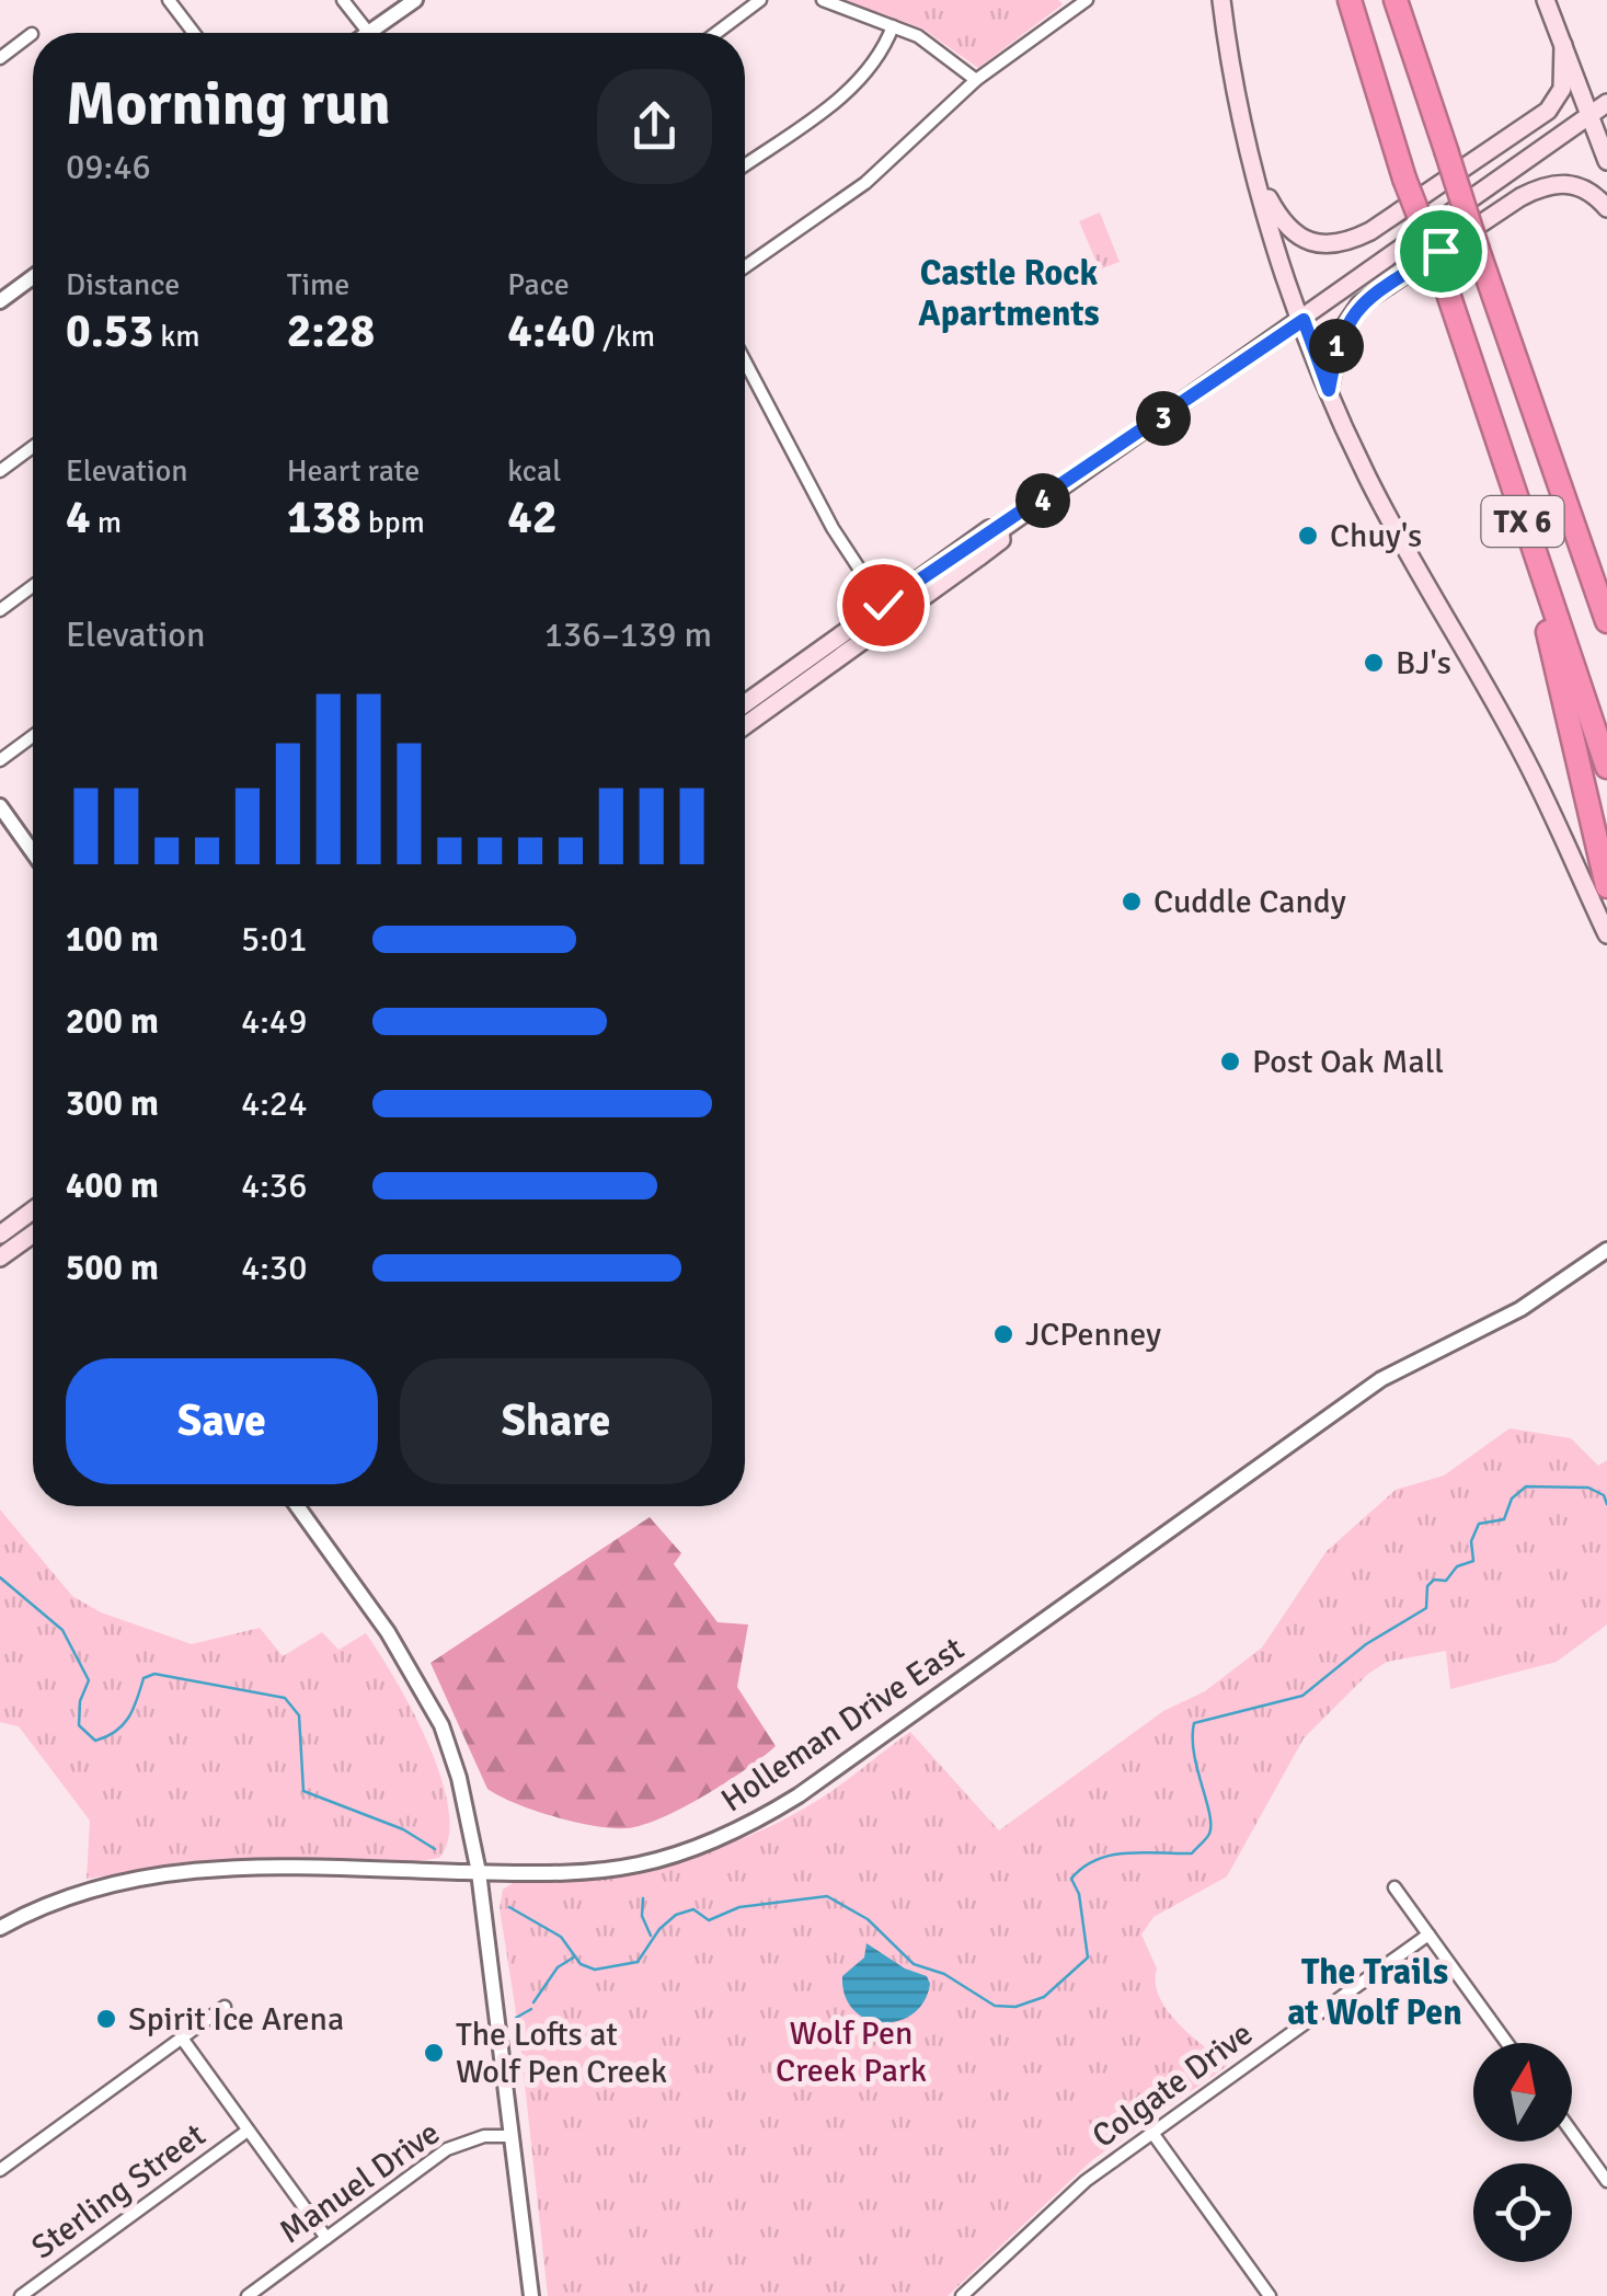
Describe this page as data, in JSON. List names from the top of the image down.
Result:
{
  "streets": {
    "highway": ["TX 6"],
    "street": [
      "Holleman Drive East",
      "Colgate Drive",
      "Manuel Drive",
      "Sterling Street"
    ]
  },
  "districts": ["Castle Rock Apartments", "The Trails at Wolf Pen"],
  "parks": ["Wolf Pen Creek Park"],
  "places": [
    "Chuy's",
    "BJ's",
    "Cuddle Candy",
    "Post Oak Mall",
    "JCPenney",
    "Spirit Ice Arena",
    "The Lofts at Wolf Pen Creek"
  ],
  "north": "top",
  "page": {
    "heading": ["Morning run", "09:46"],
    "stats": [
      ["Distance", "0.53 km"],
      ["Time", "2:28"],
      ["Pace", "4:40 /km"],
      ["Elevation", "4 m"],
      ["Heart rate", "138 bpm"],
      ["kcal", "42"]
    ],
    "pins": ["1", "3", "4"],
    "chart": ["Elevation", "136–139 m"],
    "list": [
      {
        "name": "100 m",
        "note": "5:01"
      },
      {
        "name": "200 m",
        "note": "4:49"
      },
      {
        "name": "300 m",
        "note": "4:24"
      },
      {
        "name": "400 m",
        "note": "4:36"
      },
      {
        "name": "500 m",
        "note": "4:30"
      }
    ],
    "buttons": ["Save", "Share"]
  }
}
